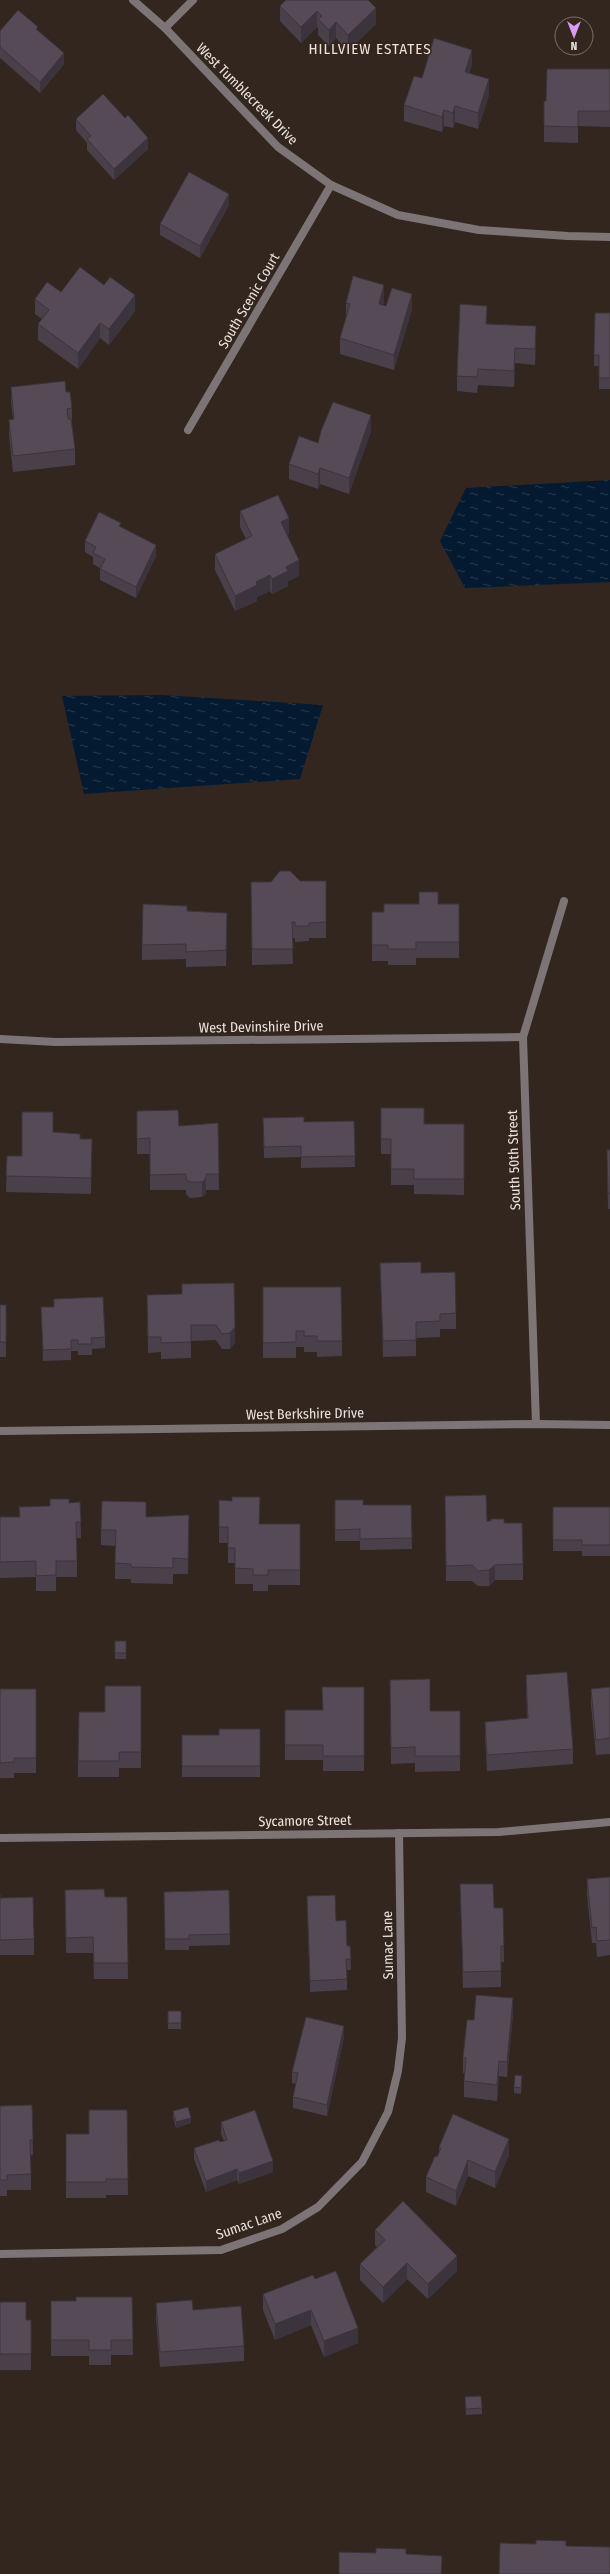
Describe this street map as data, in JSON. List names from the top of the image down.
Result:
{
  "streets": {
    "street": [
      "West Tumblecreek Drive",
      "South Scenic Court",
      "West Devinshire Drive",
      "South 50th Street",
      "West Berkshire Drive",
      "Sycamore Street",
      "Sumac Lane"
    ]
  },
  "crossings": [
    ["West Tumblecreek Drive", "South Scenic Court"],
    ["West Devinshire Drive", "South 50th Street"],
    ["South 50th Street", "West Berkshire Drive"],
    ["Sycamore Street", "Sumac Lane"]
  ],
  "districts": ["HILLVIEW ESTATES"],
  "north": "bottom"
}
